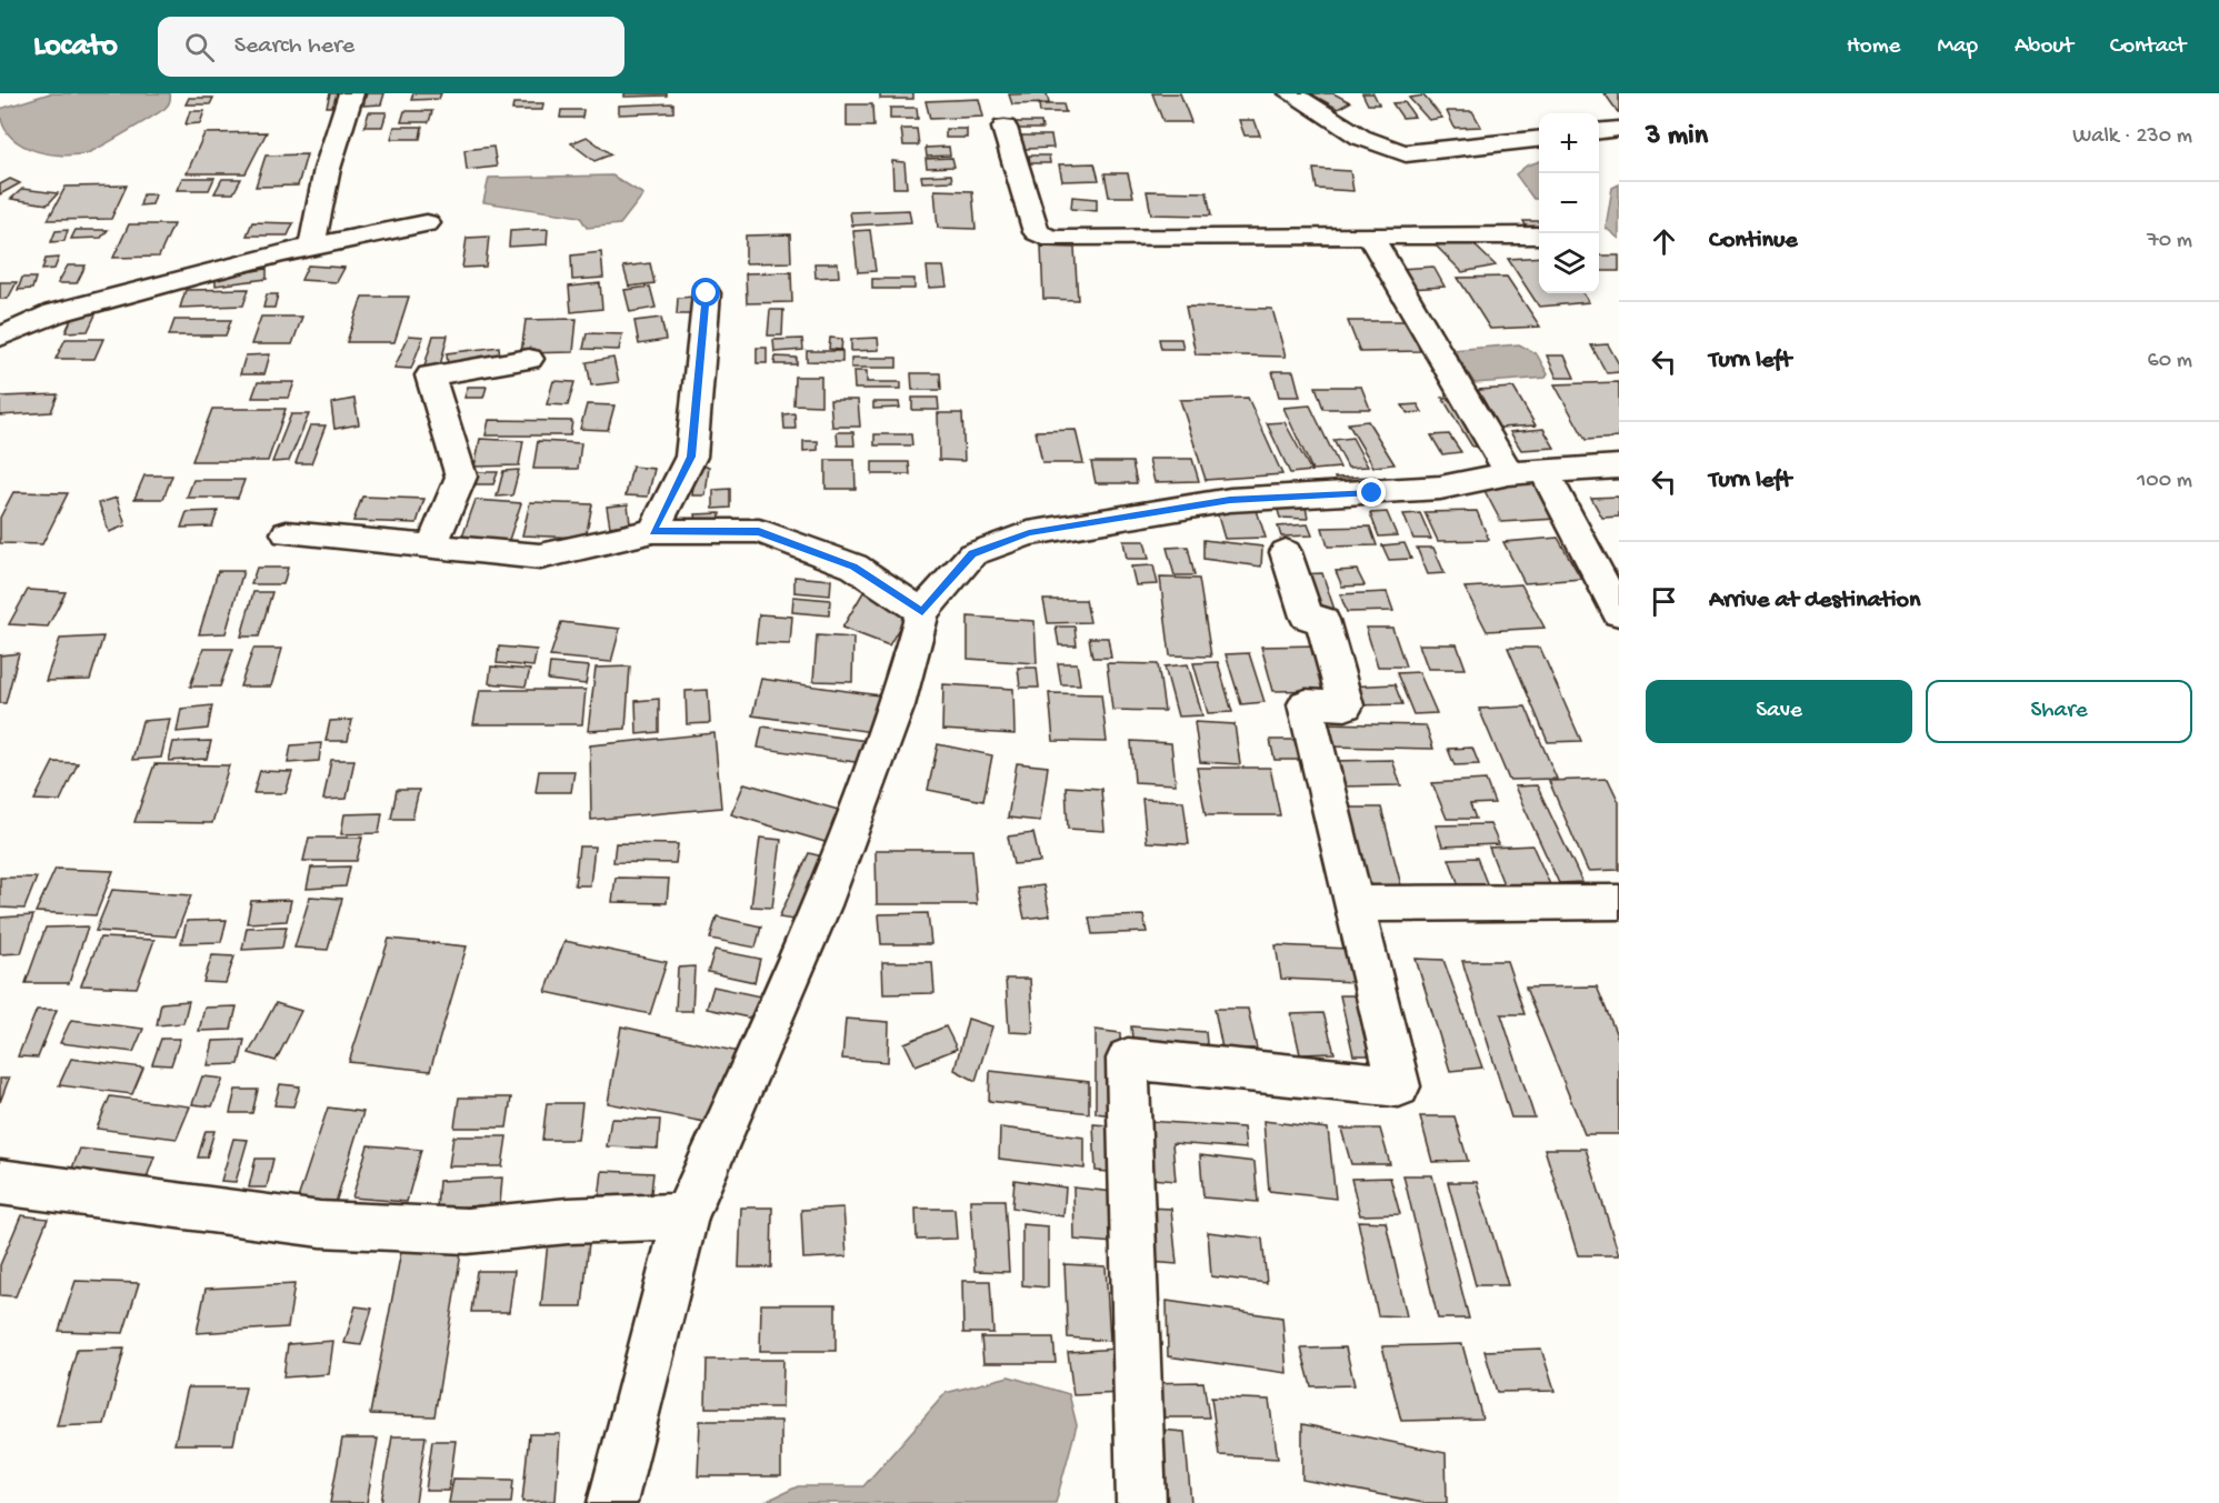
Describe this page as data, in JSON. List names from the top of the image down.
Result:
{
  "page": {
    "header": "Locato",
    "search": "Search here",
    "nav": [
      "Home",
      "Map",
      "About",
      "Contact"
    ],
    "heading": ["3 min", "Walk · 230 m"],
    "map_buttons": ["+", "−"],
    "list": [
      ["Continue", "70 m"],
      ["Turn left", "60 m"],
      ["Turn left", "100 m"],
      "Arrive at destination"
    ],
    "buttons": ["Save", "Share"]
  }
}
